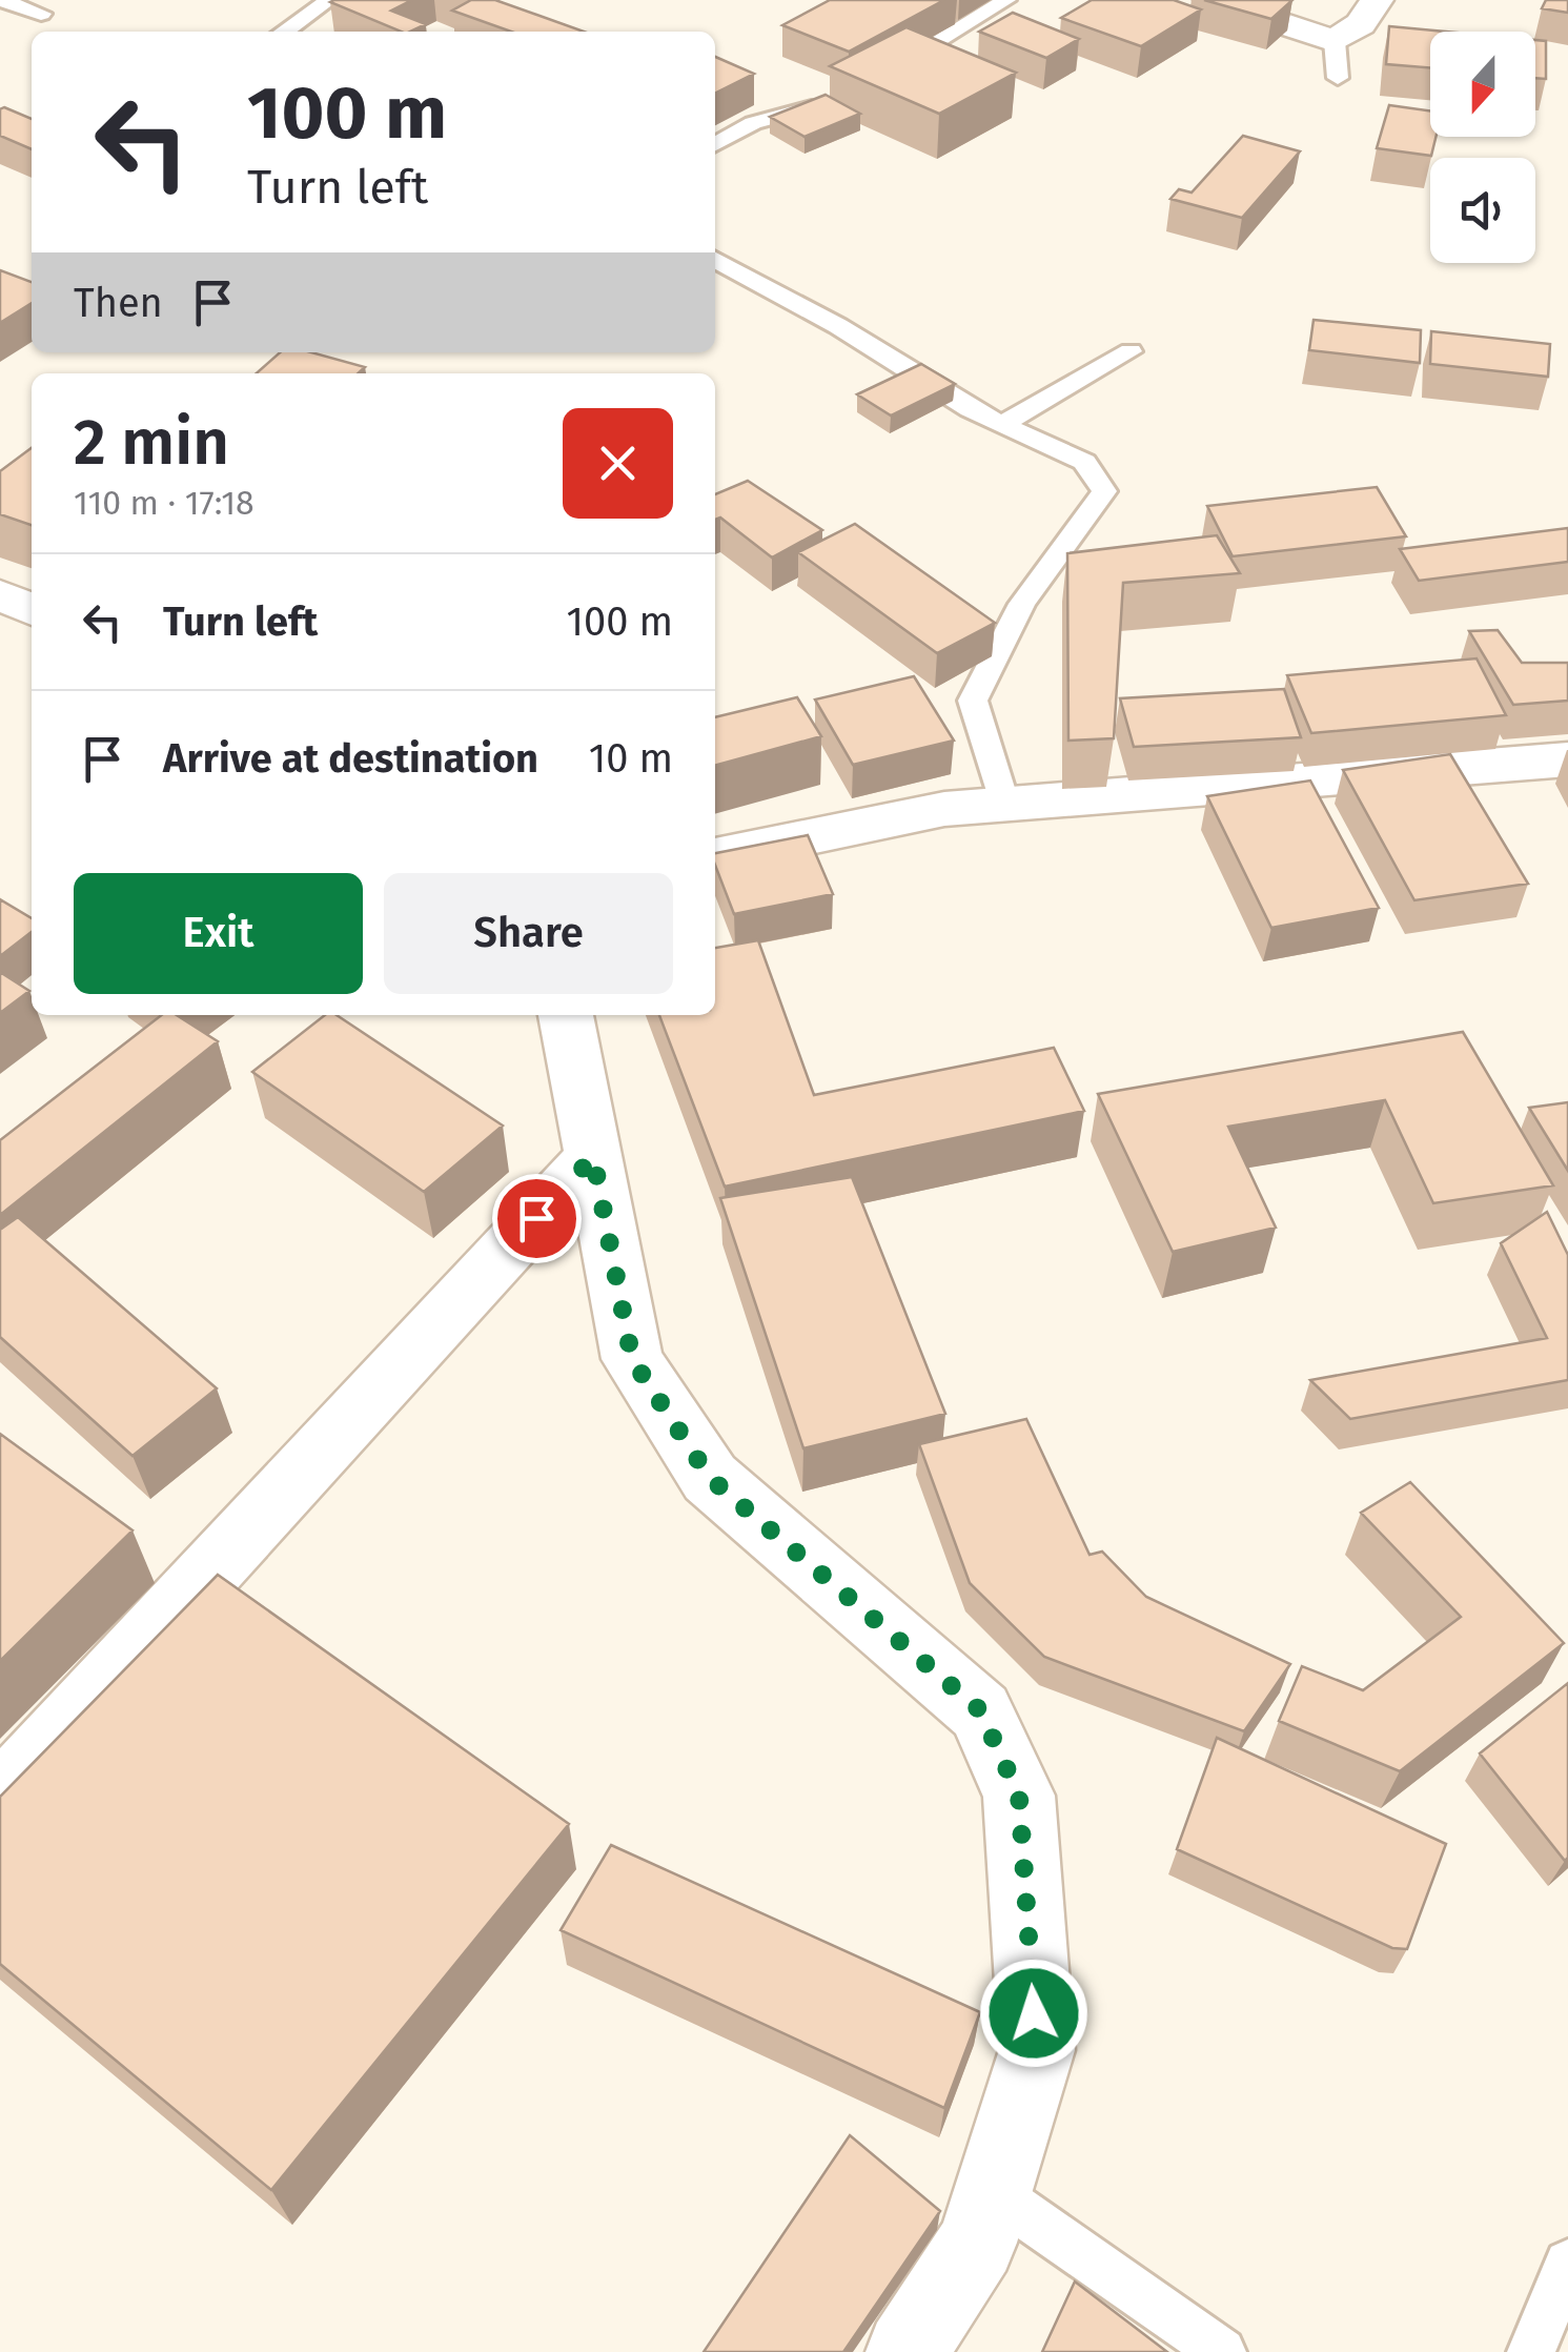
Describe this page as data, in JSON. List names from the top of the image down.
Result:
{
  "north": "bottom",
  "page": {
    "turn": ["100 m", "Turn left"],
    "then": "Then",
    "heading": ["2 min", "110 m · 17:18"],
    "list": [
      {
        "name": "Turn left",
        "value": "100 m"
      },
      {
        "name": "Arrive at destination",
        "value": "10 m"
      }
    ],
    "buttons": ["Exit", "Share"]
  }
}
